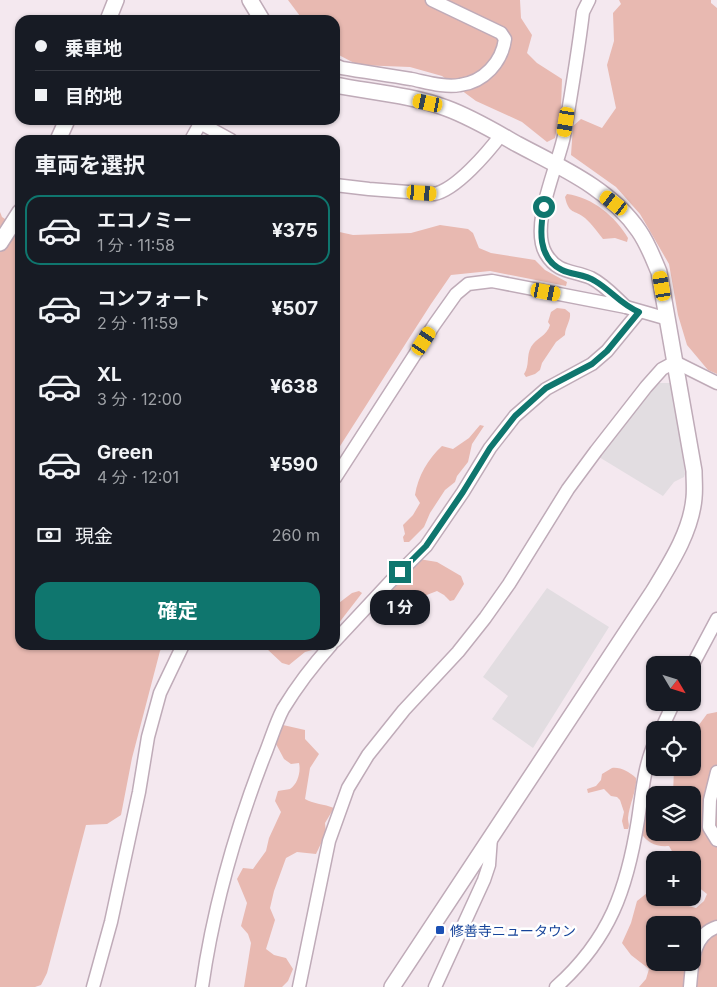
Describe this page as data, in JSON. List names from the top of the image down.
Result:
{
  "places": {
    "transit": ["修善寺ニュータウン"]
  },
  "north": "bottom right",
  "page": {
    "banner": ["乗車地", "目的地"],
    "heading": "車両を選択",
    "list": [
      {
        "name": "エコノミー",
        "note": "1 分 · 11:58",
        "value": "¥375"
      },
      {
        "name": "コンフォート",
        "note": "2 分 · 11:59",
        "value": "¥507"
      },
      {
        "name": "XL",
        "note": "3 分 · 12:00",
        "value": "¥638"
      },
      {
        "name": "Green",
        "note": "4 分 · 12:01",
        "value": "¥590"
      }
    ],
    "pay": ["現金", "260 m"],
    "buttons": "確定",
    "bubble": "1 分",
    "map_buttons": ["+", "−"]
  }
}
